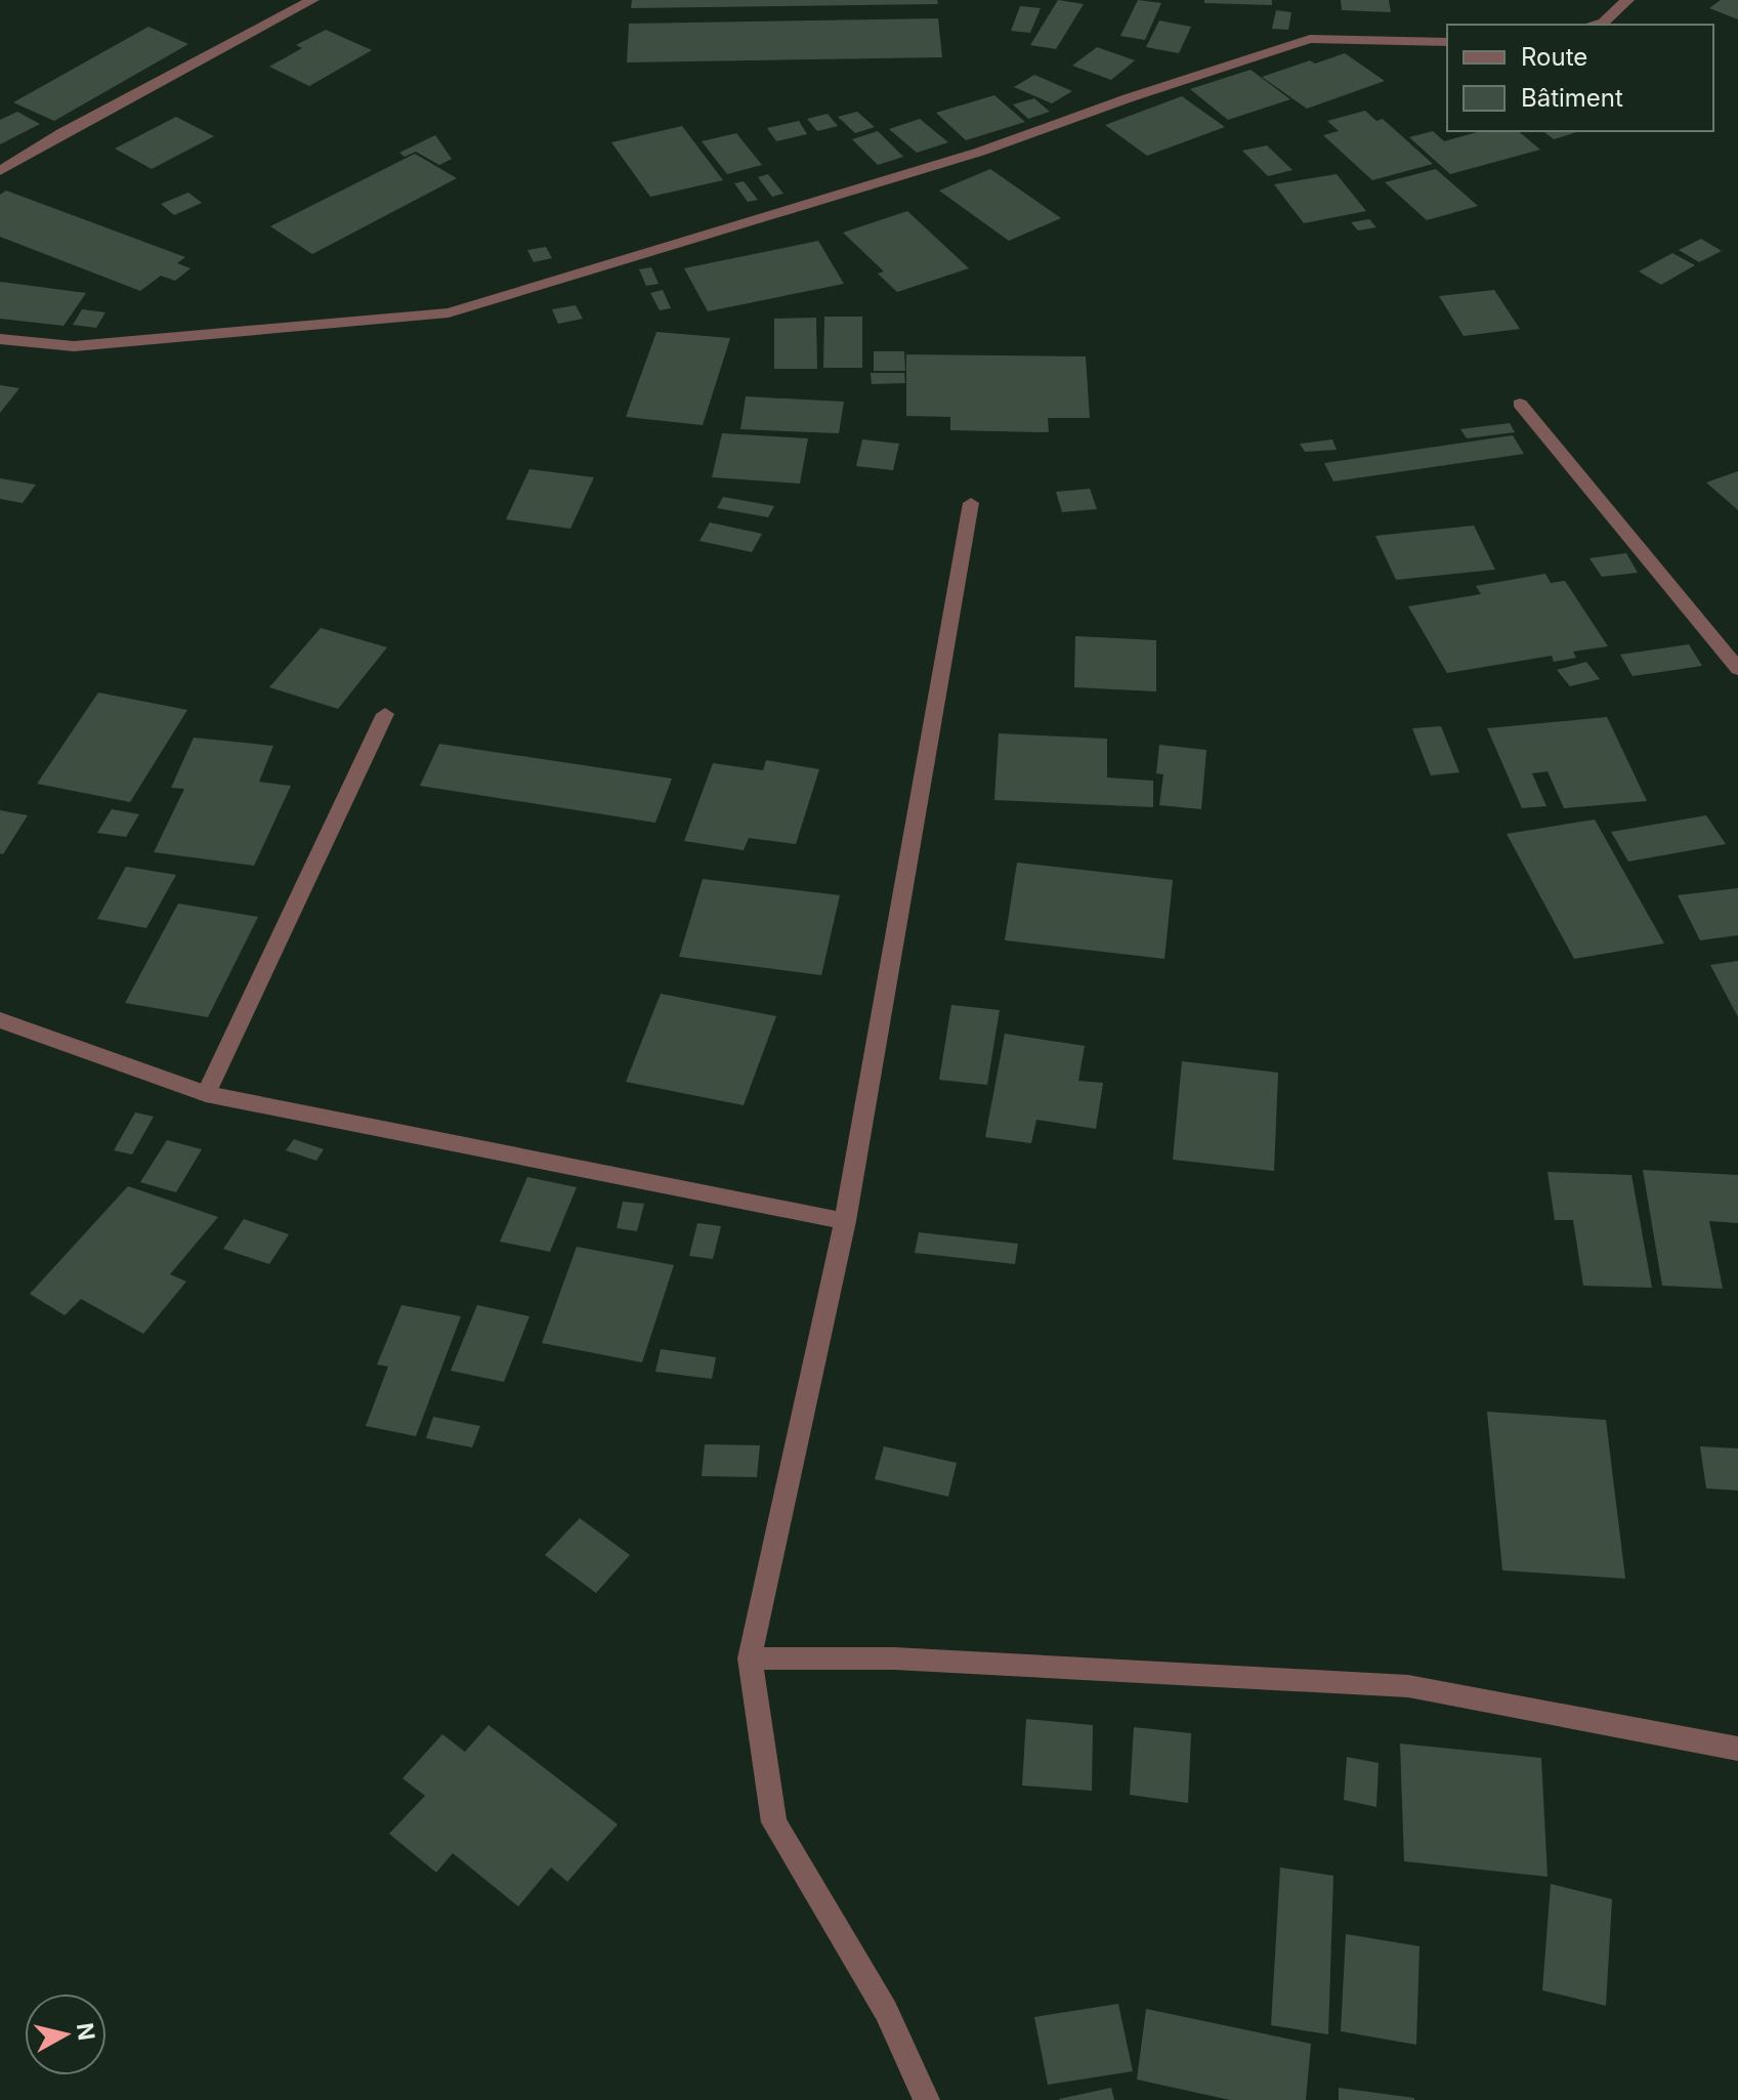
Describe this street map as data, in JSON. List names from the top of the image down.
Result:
{
  "legend": ["Route", "Bâtiment"],
  "north": "right"
}
